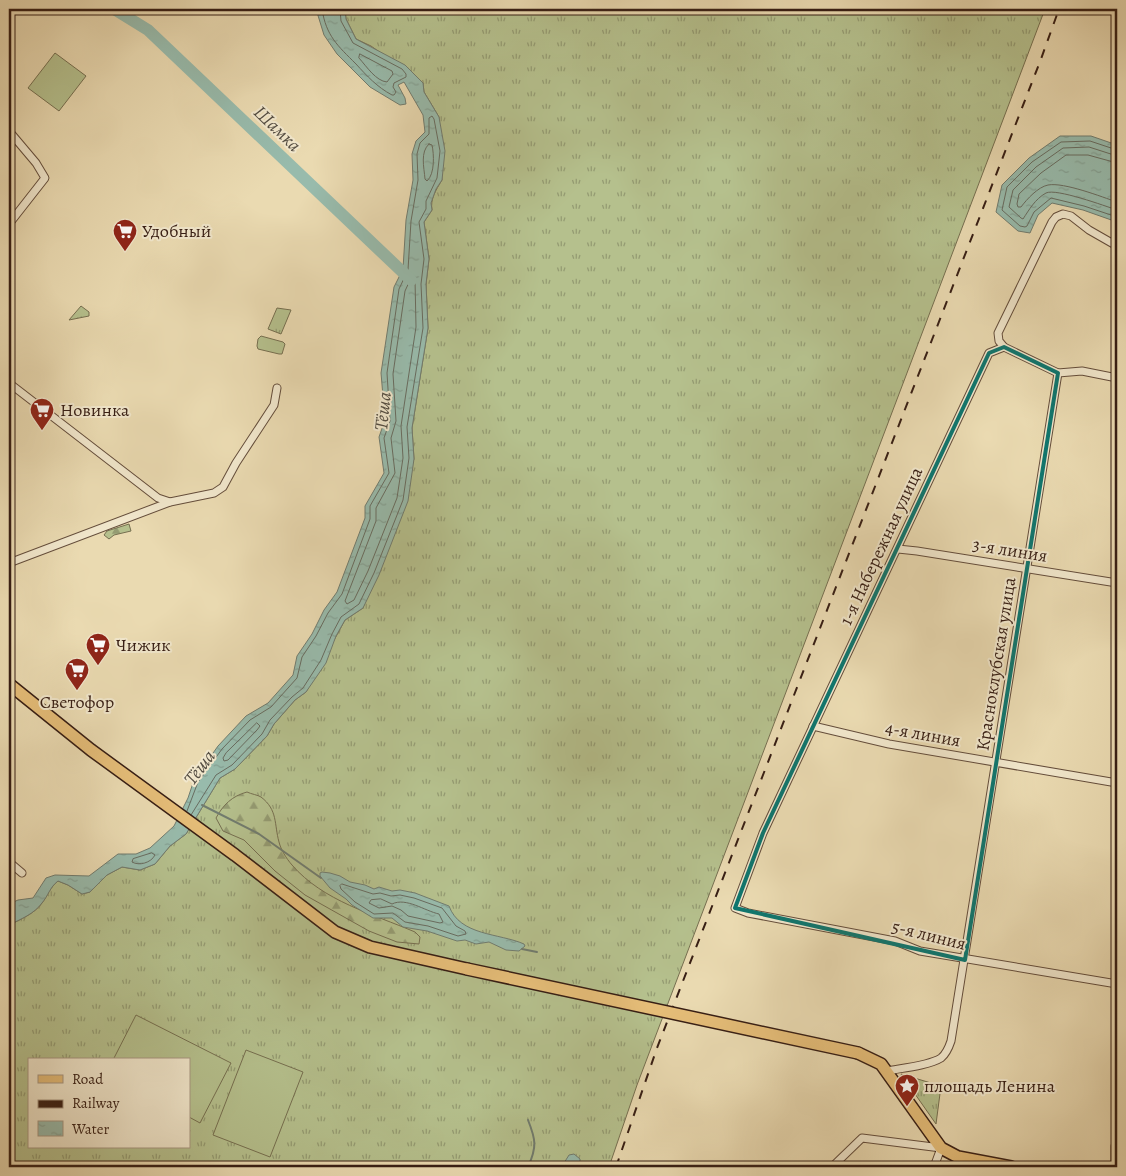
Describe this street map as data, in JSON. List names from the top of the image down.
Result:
{
  "streets": {
    "street": [
      "1-я Набережная улица",
      "3-я линия",
      "Красноклубская улица",
      "4-я линия",
      "5-я линия"
    ]
  },
  "crossings": [
    ["1-я Набережная улица", "3-я линия"],
    ["1-я Набережная улица", "4-я линия"],
    ["1-я Набережная улица", "5-я линия"],
    ["3-я линия", "Красноклубская улица"],
    ["Красноклубская улица", "4-я линия"],
    ["Красноклубская улица", "5-я линия"]
  ],
  "water": ["Шамка", "Тёша"],
  "places": {
    "supermarket": [
      "Удобный",
      "Новинка",
      "Чижик",
      "Светофор"
    ],
    "place": ["площадь Ленина"]
  },
  "legend": ["Road", "Railway", "Water"]
}
